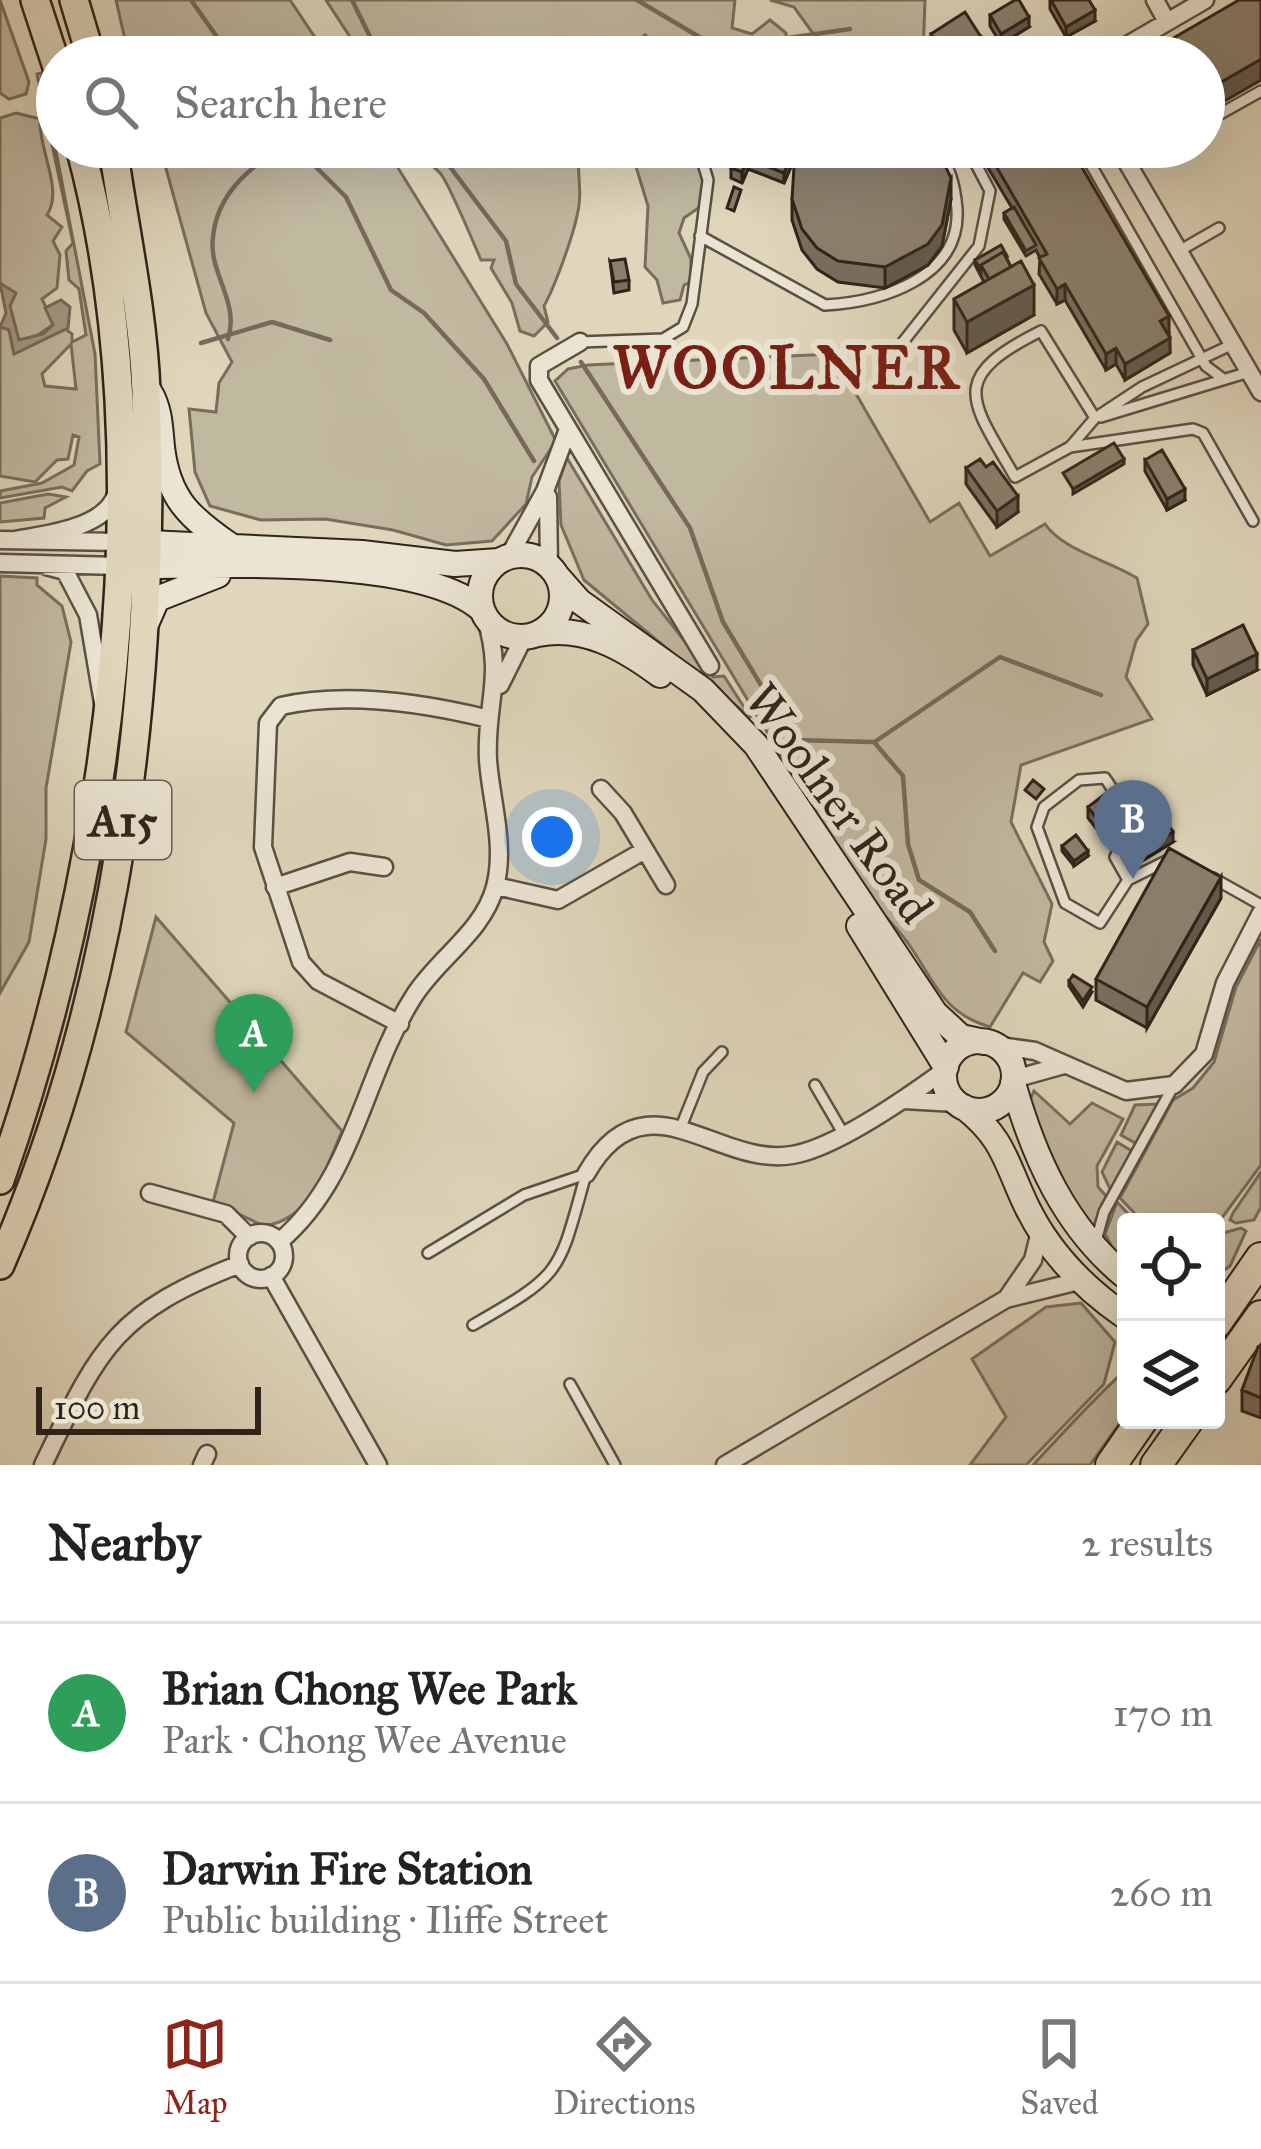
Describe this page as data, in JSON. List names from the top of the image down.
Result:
{
  "streets": {
    "main road": ["Woolner Road", "A15"]
  },
  "districts": ["WOOLNER"],
  "scale_bar": "100 m",
  "page": {
    "search": "Search here",
    "pins": ["B", "A"],
    "scale": "100 m",
    "heading": ["Nearby", "2 results"],
    "list": [
      {
        "mark": "A",
        "name": "Brian Chong Wee Park",
        "note": "Park · Chong Wee Avenue",
        "value": "170 m"
      },
      {
        "mark": "B",
        "name": "Darwin Fire Station",
        "note": "Public building · Iliffe Street",
        "value": "260 m"
      }
    ],
    "nav": ["Map", "Directions", "Saved"]
  }
}
